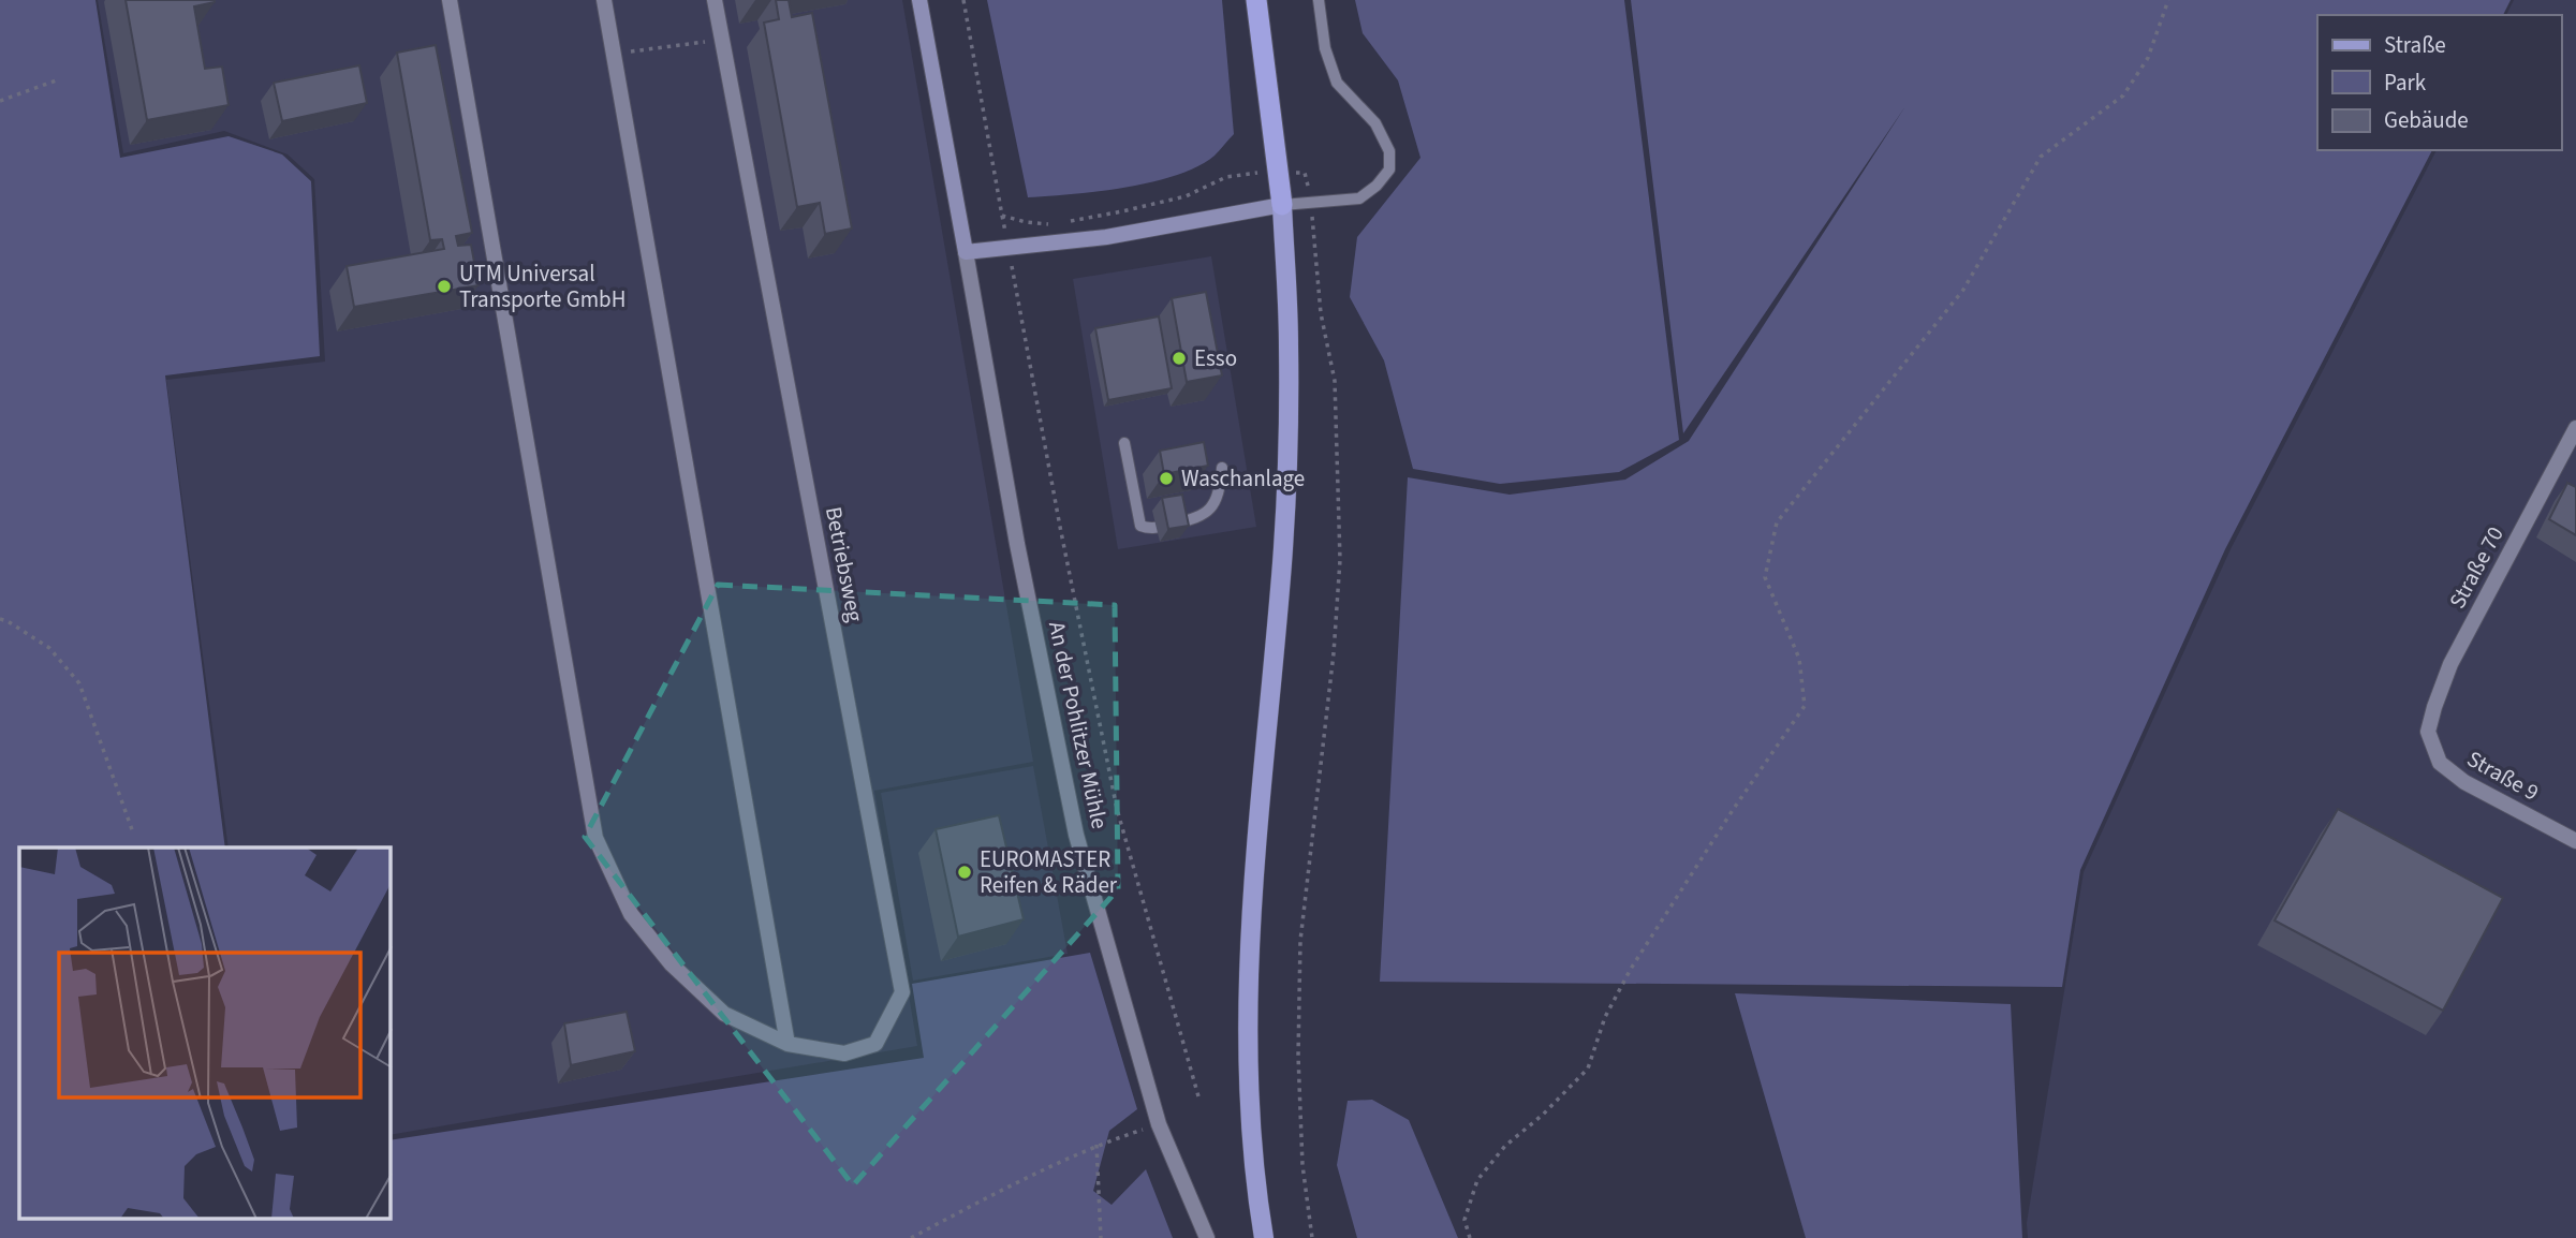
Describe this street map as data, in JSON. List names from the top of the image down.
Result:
{
  "streets": {
    "main road": ["An der Pohlitzer Mühle"],
    "street": ["Betriebsweg", "Straße 70", "Straße 9"]
  },
  "crossings": [
    ["Straße 70", "Straße 9"]
  ],
  "places": [
    "UTM Universal Transporte GmbH",
    "Esso",
    "Waschanlage",
    "EUROMASTER Reifen & Räder"
  ],
  "legend": ["Straße", "Park", "Gebäude"]
}
